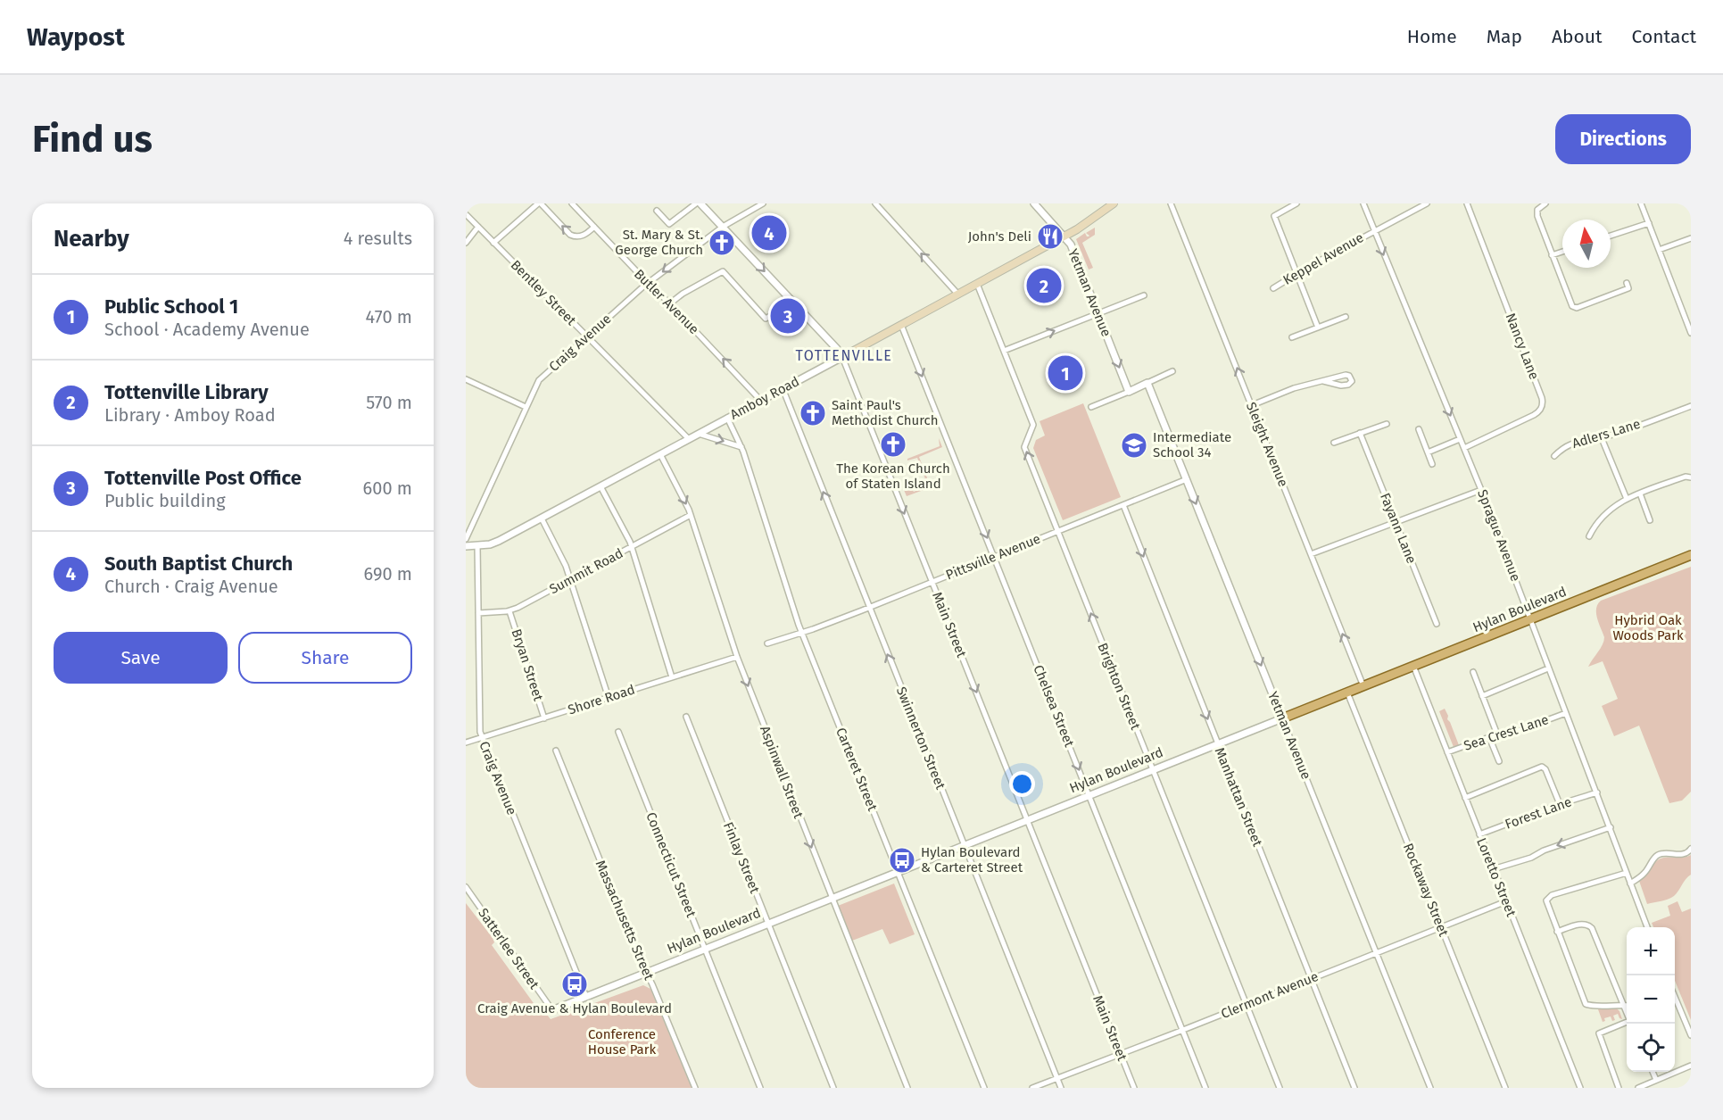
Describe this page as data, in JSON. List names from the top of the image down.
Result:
{
  "streets": {
    "main road": ["Amboy Road", "Hylan Boulevard"],
    "street": [
      "Keppel Avenue",
      "Bentley Street",
      "Yetman Avenue",
      "Butler Avenue",
      "Craig Avenue",
      "Nancy Lane",
      "Adlers Lane",
      "Sleight Avenue",
      "Fayann Lane",
      "Sprague Avenue",
      "Pittsville Avenue",
      "Summit Road",
      "Main Street",
      "Bryan Street",
      "Brighton Street",
      "Shore Road",
      "Chelsea Street",
      "Sea Crest Lane",
      "Swinnerton Street",
      "Carteret Street",
      "Aspinwall Street",
      "Manhattan Street",
      "Forest Lane",
      "Finlay Street",
      "Connecticut Street",
      "Loretto Street",
      "Rockaway Street",
      "Massachusetts Street",
      "Satterlee Street",
      "Clermont Avenue"
    ]
  },
  "crossings": [
    ["Keppel Avenue", "Sprague Avenue"],
    ["Bentley Street", "Craig Avenue"],
    ["Bentley Street", "Amboy Road"],
    ["Yetman Avenue", "Amboy Road"],
    ["Yetman Avenue", "Pittsville Avenue"],
    ["Yetman Avenue", "Hylan Boulevard"],
    ["Yetman Avenue", "Clermont Avenue"],
    ["Butler Avenue", "Craig Avenue"],
    ["Butler Avenue", "Amboy Road"],
    ["Craig Avenue", "Amboy Road"],
    ["Craig Avenue", "Summit Road"],
    ["Craig Avenue", "Hylan Boulevard"],
    ["Craig Avenue", "Main Street"],
    ["Craig Avenue", "Shore Road"],
    ["Nancy Lane", "Sprague Avenue"],
    ["Amboy Road", "Main Street"],
    ["Amboy Road", "Brighton Street"],
    ["Amboy Road", "Chelsea Street"],
    ["Amboy Road", "Swinnerton Street"],
    ["Amboy Road", "Carteret Street"],
    ["Amboy Road", "Aspinwall Street"],
    ["Sleight Avenue", "Hylan Boulevard"],
    ["Sprague Avenue", "Hylan Boulevard"],
    ["Sprague Avenue", "Sea Crest Lane"],
    ["Sprague Avenue", "Forest Lane"],
    ["Pittsville Avenue", "Main Street"],
    ["Pittsville Avenue", "Brighton Street"],
    ["Pittsville Avenue", "Chelsea Street"],
    ["Pittsville Avenue", "Swinnerton Street"],
    ["Pittsville Avenue", "Carteret Street"],
    ["Pittsville Avenue", "Manhattan Street"],
    ["Summit Road", "Bryan Street"],
    ["Summit Road", "Aspinwall Street"],
    ["Hylan Boulevard", "Main Street"],
    ["Hylan Boulevard", "Brighton Street"],
    ["Hylan Boulevard", "Chelsea Street"],
    ["Hylan Boulevard", "Swinnerton Street"],
    ["Hylan Boulevard", "Carteret Street"],
    ["Hylan Boulevard", "Aspinwall Street"],
    ["Hylan Boulevard", "Manhattan Street"],
    ["Hylan Boulevard", "Finlay Street"],
    ["Hylan Boulevard", "Connecticut Street"],
    ["Hylan Boulevard", "Loretto Street"],
    ["Hylan Boulevard", "Rockaway Street"],
    ["Hylan Boulevard", "Massachusetts Street"],
    ["Hylan Boulevard", "Satterlee Street"],
    ["Main Street", "Clermont Avenue"],
    ["Bryan Street", "Shore Road"],
    ["Brighton Street", "Clermont Avenue"],
    ["Shore Road", "Aspinwall Street"],
    ["Chelsea Street", "Clermont Avenue"],
    ["Sea Crest Lane", "Loretto Street"],
    ["Swinnerton Street", "Clermont Avenue"],
    ["Manhattan Street", "Clermont Avenue"],
    ["Forest Lane", "Loretto Street"],
    ["Loretto Street", "Clermont Avenue"],
    ["Rockaway Street", "Clermont Avenue"]
  ],
  "one_way": [
    "Yetman Avenue",
    "Butler Avenue",
    "Sleight Avenue",
    "Main Street",
    "Brighton Street",
    "Chelsea Street",
    "Swinnerton Street",
    "Aspinwall Street",
    "Manhattan Street"
  ],
  "districts": ["TOTTENVILLE"],
  "parks": ["Hybrid Oak Woods Park", "Conference House Park"],
  "places": {
    "restaurant": ["John's Deli"],
    "church": ["St. Mary & St. George Church", "Saint Paul's Methodist Church", "The Korean Church of Staten Island"],
    "school or university": ["Intermediate School 34"],
    "bus stop": ["Hylan Boulevard & Carteret Street", "Craig Avenue & Hylan Boulevard"]
  },
  "north": "top",
  "page": {
    "header": "Waypost",
    "nav": [
      "Home",
      "Map",
      "About",
      "Contact"
    ],
    "buttons": [
      "Directions",
      ["Save", "Share"]
    ],
    "title": "Find us",
    "heading": ["Nearby", "4 results"],
    "pins": [
      "4",
      "2",
      "3",
      "1"
    ],
    "list": [
      {
        "mark": "1",
        "name": "Public School 1",
        "note": "School · Academy Avenue",
        "value": "470 m"
      },
      {
        "mark": "2",
        "name": "Tottenville Library",
        "note": "Library · Amboy Road",
        "value": "570 m"
      },
      {
        "mark": "3",
        "name": "Tottenville Post Office",
        "note": "Public building",
        "value": "600 m"
      },
      {
        "mark": "4",
        "name": "South Baptist Church",
        "note": "Church · Craig Avenue",
        "value": "690 m"
      }
    ],
    "map_buttons": ["+", "−"]
  }
}
